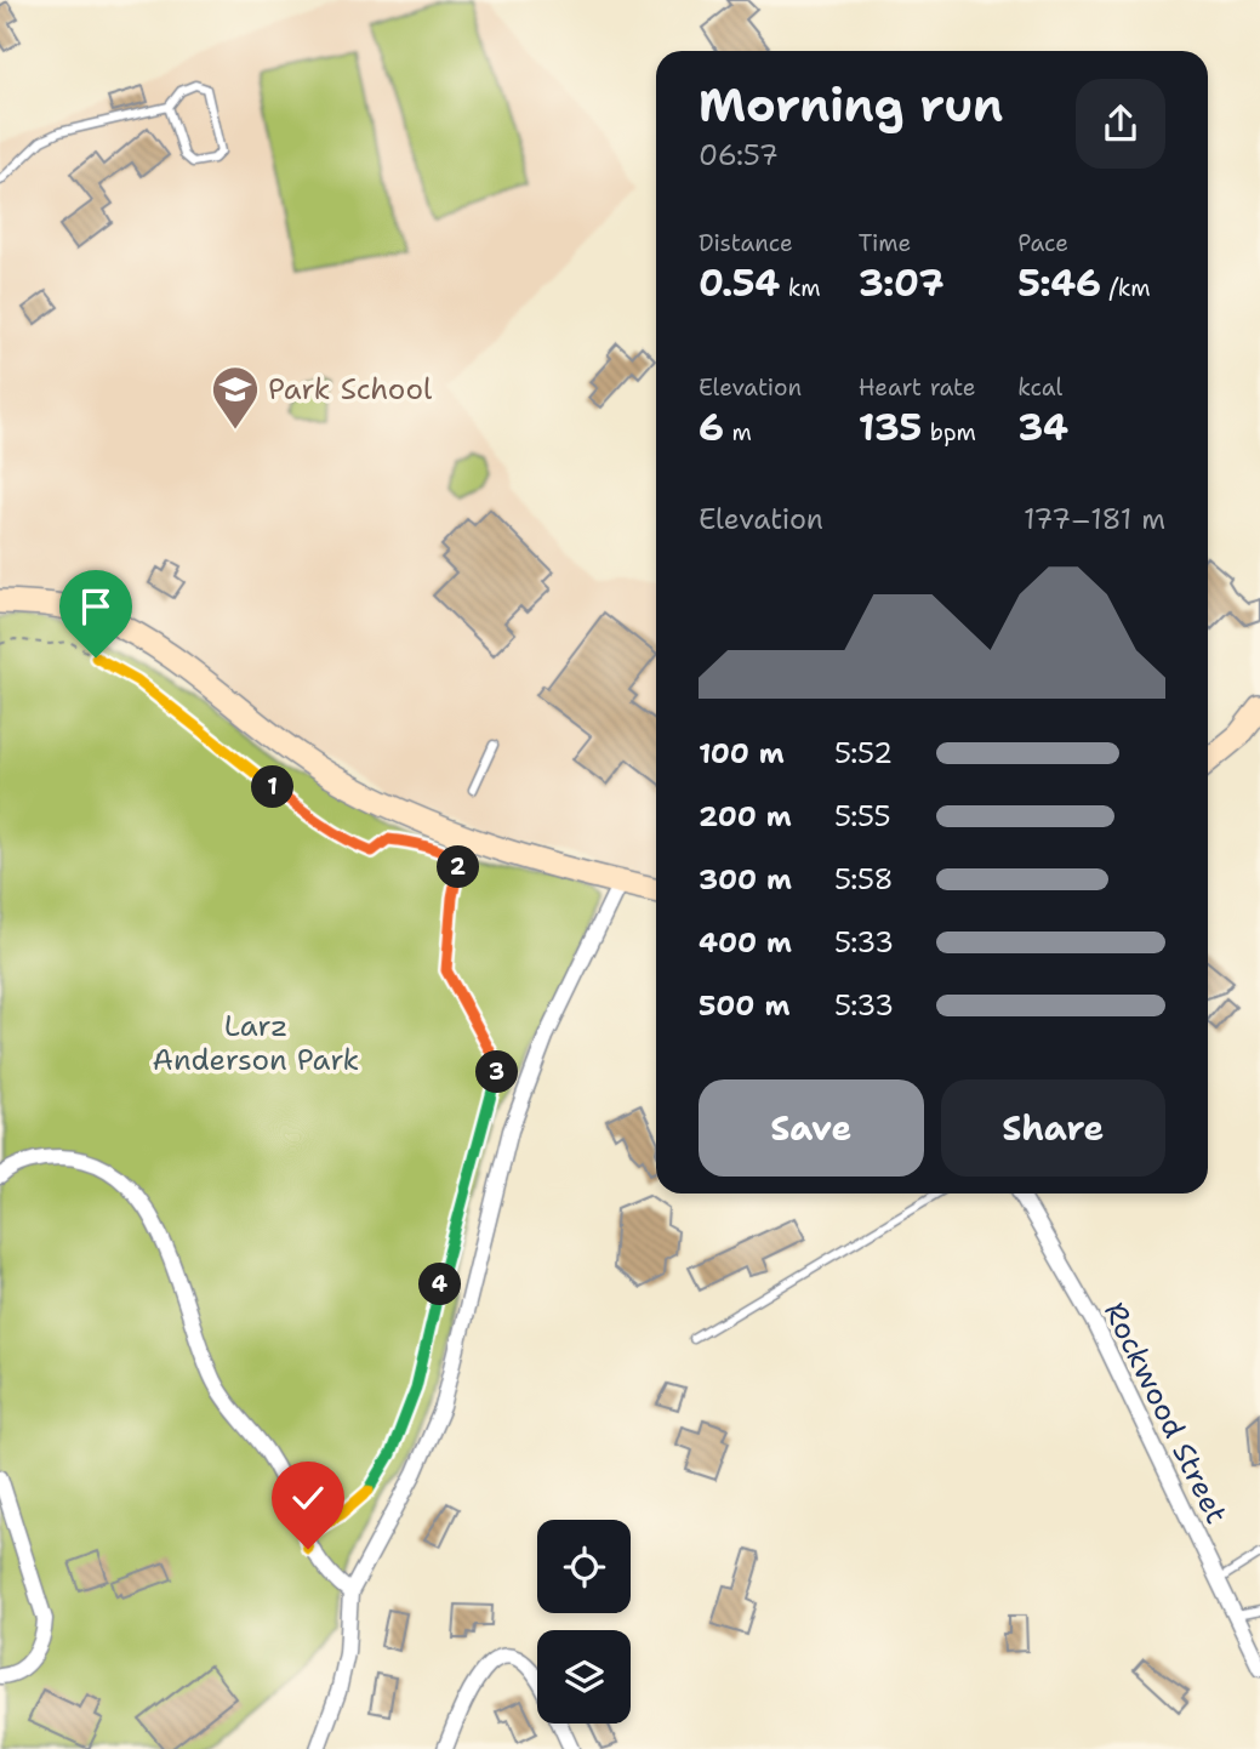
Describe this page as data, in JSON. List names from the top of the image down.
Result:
{
  "streets": {
    "street": ["Rockwood Street"]
  },
  "parks": ["Larz Anderson Park"],
  "places": {
    "school or university": ["Park School"]
  },
  "page": {
    "heading": ["Morning run", "06:57"],
    "stats": [
      ["Distance", "0.54 km"],
      ["Time", "3:07"],
      ["Pace", "5:46 /km"],
      ["Elevation", "6 m"],
      ["Heart rate", "135 bpm"],
      ["kcal", "34"]
    ],
    "chart": ["Elevation", "177–181 m"],
    "list": [
      {
        "name": "100 m",
        "note": "5:52"
      },
      {
        "name": "200 m",
        "note": "5:55"
      },
      {
        "name": "300 m",
        "note": "5:58"
      },
      {
        "name": "400 m",
        "note": "5:33"
      },
      {
        "name": "500 m",
        "note": "5:33"
      }
    ],
    "pins": [
      "1",
      "2",
      "3",
      "4"
    ],
    "buttons": ["Save", "Share"]
  }
}
